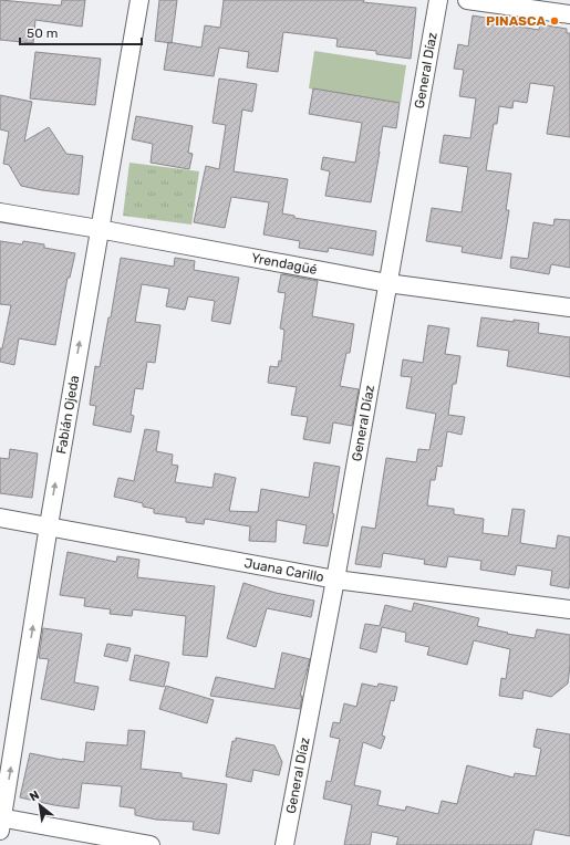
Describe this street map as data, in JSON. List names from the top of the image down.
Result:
{
  "streets": {
    "street": [
      "General Díaz",
      "Yrendagüé",
      "Fabián Ojeda",
      "Juana Carillo"
    ]
  },
  "crossings": [
    ["General Díaz", "Yrendagüé"],
    ["General Díaz", "Juana Carillo"],
    ["Yrendagüé", "Fabián Ojeda"],
    ["Fabián Ojeda", "Juana Carillo"]
  ],
  "one_way": ["Fabián Ojeda"],
  "places": ["PINASCA"],
  "scale_bar": "50 m",
  "north": "top left"
}
